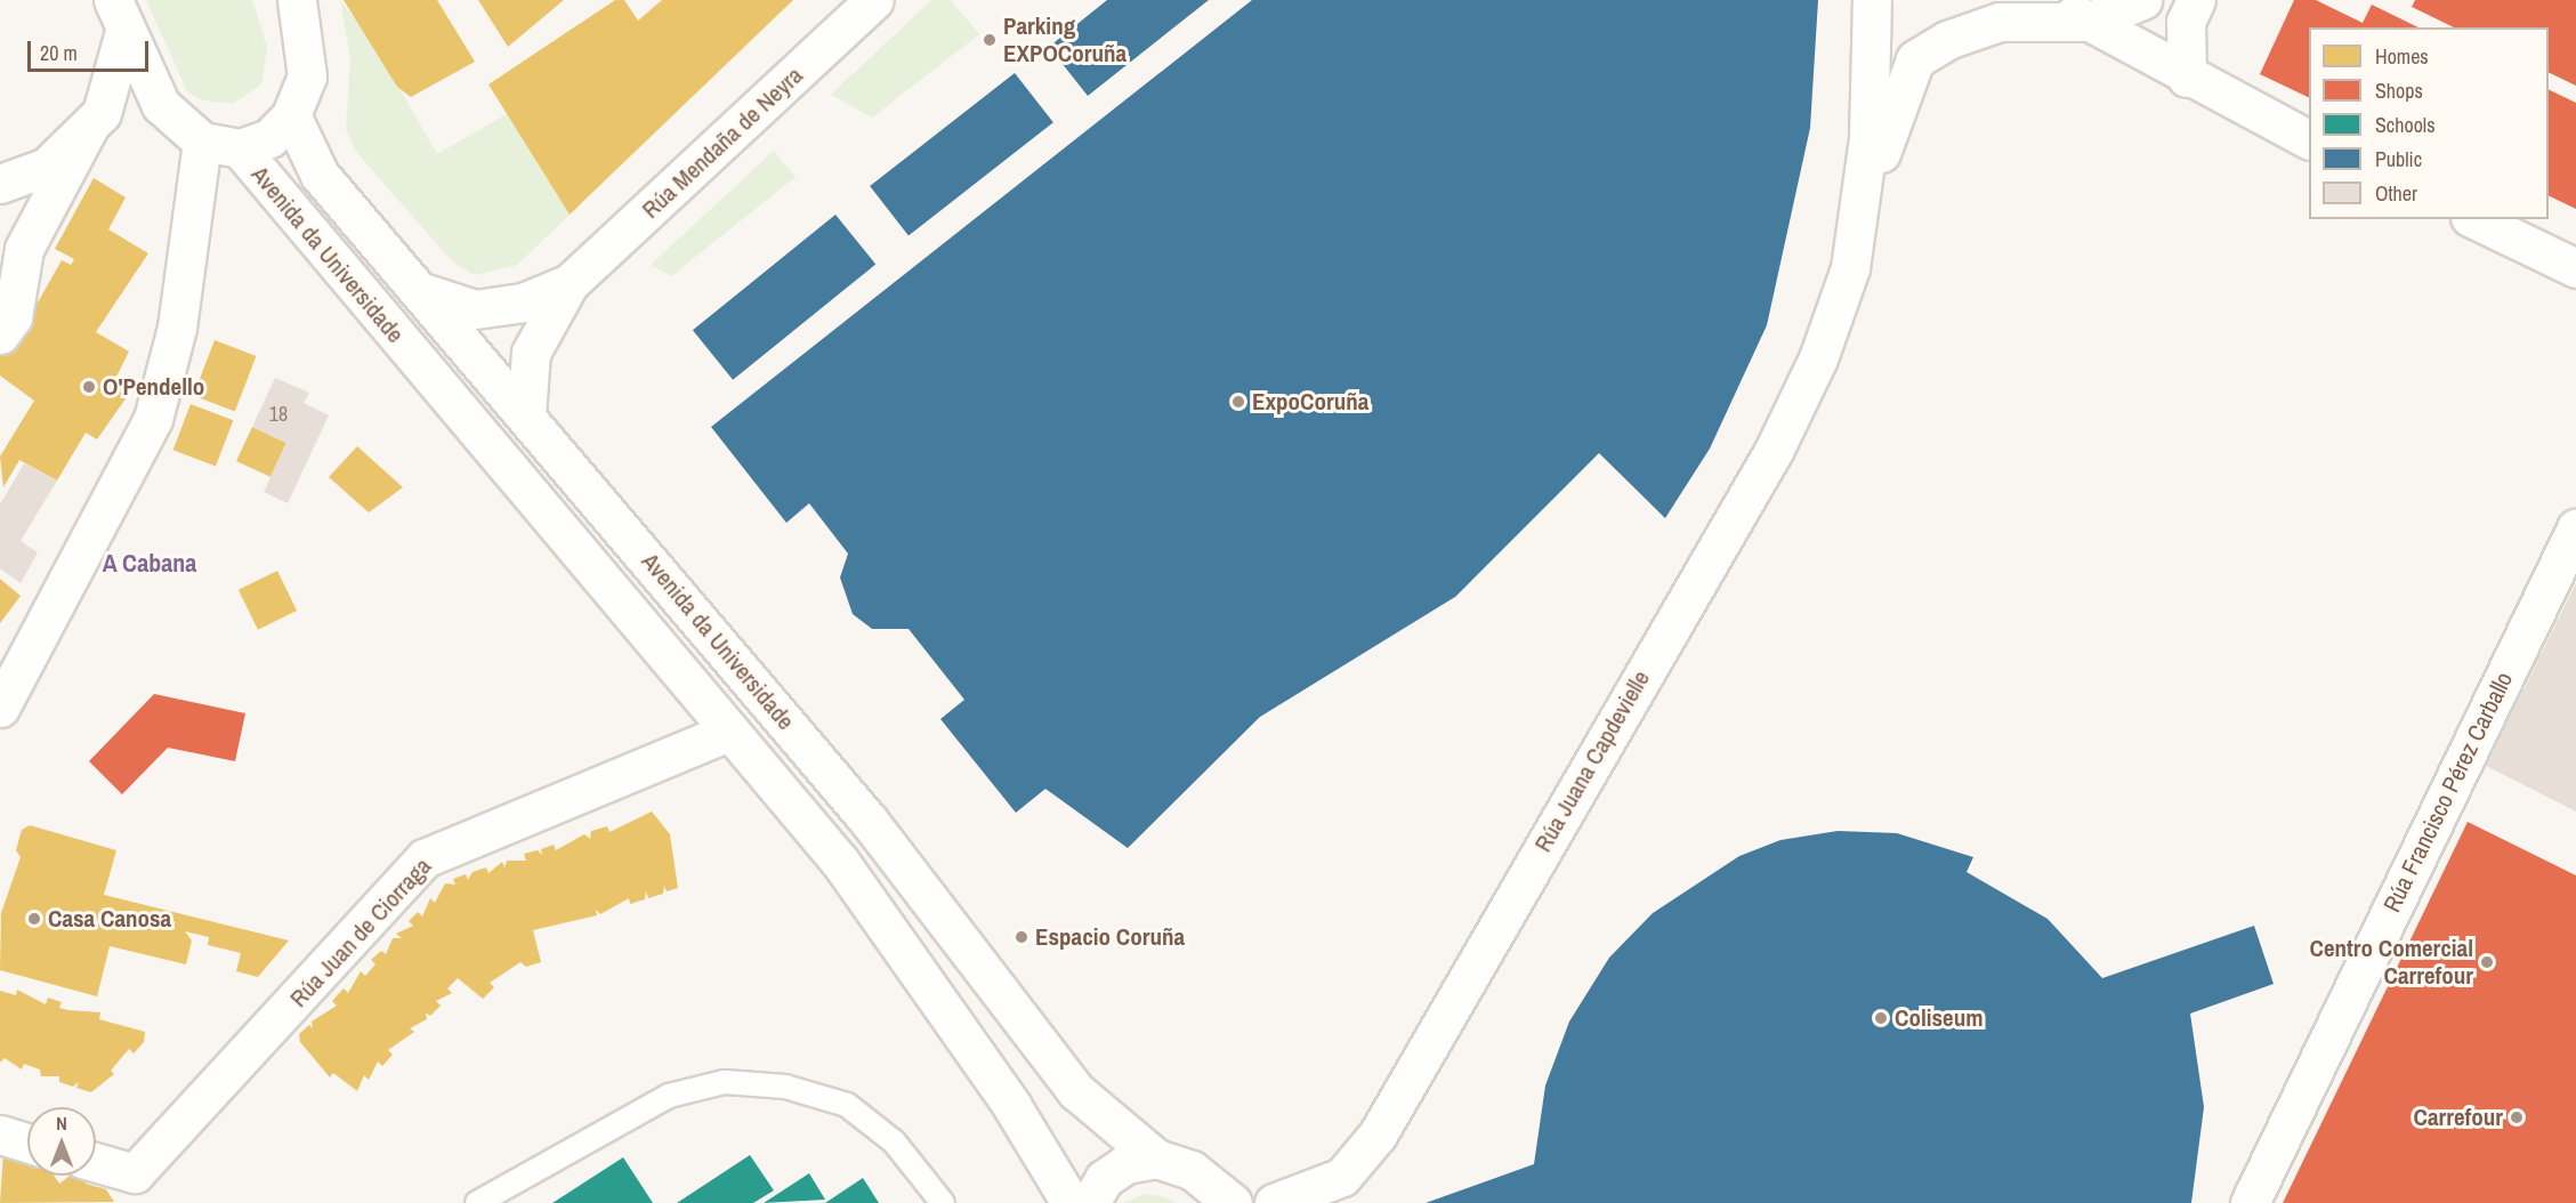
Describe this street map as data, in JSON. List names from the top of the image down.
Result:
{
  "streets": {
    "street": [
      "Rúa Mendaña de Neyra",
      "Avenida da Universidade",
      "Rúa Juana Capdevielle",
      "Rúa Francisco Pérez Carballo",
      "Rúa Juan de Ciorraga"
    ]
  },
  "crossings": [
    ["Rúa Mendaña de Neyra", "Avenida da Universidade"],
    ["Avenida da Universidade", "Rúa Juan de Ciorraga"]
  ],
  "districts": ["A Cabana"],
  "places": [
    "Parking EXPOCoruña",
    "O'Pendello",
    "ExpoCoruña",
    "Casa Canosa",
    "Espacio Coruña",
    "Centro Comercial Carrefour",
    "Coliseum",
    "Carrefour"
  ],
  "house_numbers": ["18"],
  "legend": [
    "Homes",
    "Shops",
    "Schools",
    "Public",
    "Other"
  ],
  "scale_bar": "20 m",
  "north": "top"
}
